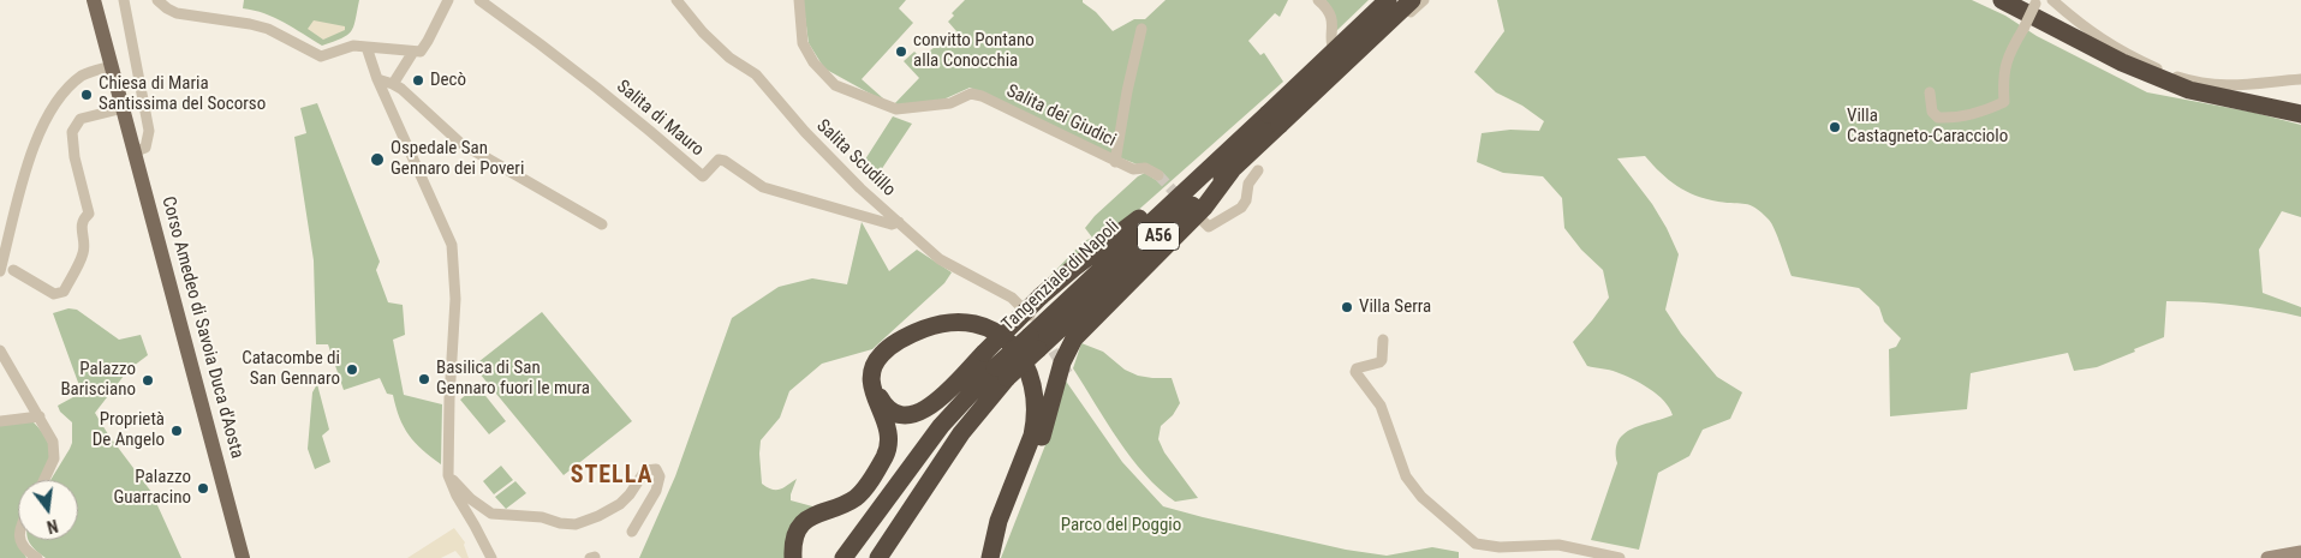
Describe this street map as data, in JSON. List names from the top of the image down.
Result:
{
  "streets": {
    "highway": ["A56", "Tangenziale di Napoli"],
    "main road": ["Corso Amedeo di Savoia Duca d'Aosta"],
    "street": ["Salita dei Giudici", "Salita di Mauro", "Salita Scudillo"]
  },
  "crossings": [
    ["Salita di Mauro", "Salita Scudillo"],
    ["Salita Scudillo", "Tangenziale di Napoli"]
  ],
  "districts": ["STELLA"],
  "parks": ["Parco del Poggio"],
  "places": [
    "convitto Pontano alla Conocchia",
    "Decò",
    "Chiesa di Maria Santissima del Socorso",
    "Villa Castagneto-Caracciolo",
    "Ospedale San Gennaro dei Poveri",
    "Villa Serra",
    "Catacombe di San Gennaro",
    "Basilica di San Gennaro fuori le mura",
    "Palazzo Barisciano",
    "Proprietà De Angelo",
    "Palazzo Guarracino"
  ],
  "north": "bottom"
}
